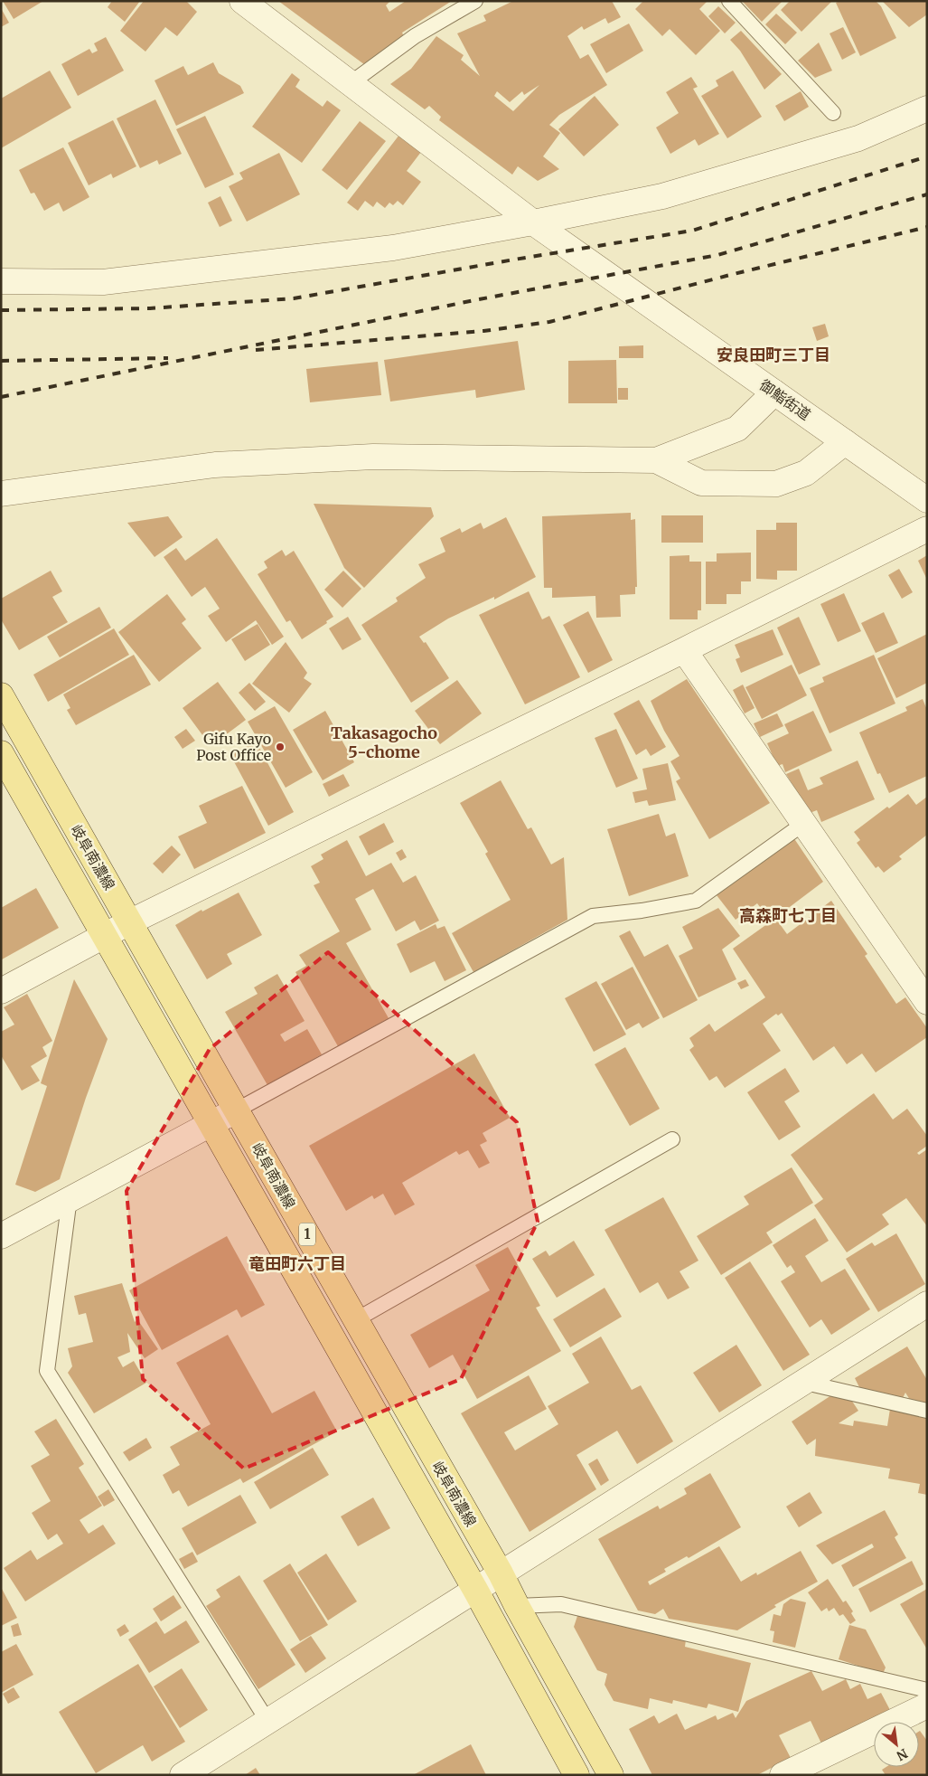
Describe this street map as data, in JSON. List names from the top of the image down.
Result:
{
  "streets": {
    "main road": ["岐阜南濃線", "1"],
    "street": ["御鮨街道"]
  },
  "districts": [
    "安良田町三丁目",
    "Takasagocho 5-chome",
    "高森町七丁目",
    "竜田町六丁目"
  ],
  "places": ["Gifu Kayo Post Office"],
  "north": "bottom right"
}
